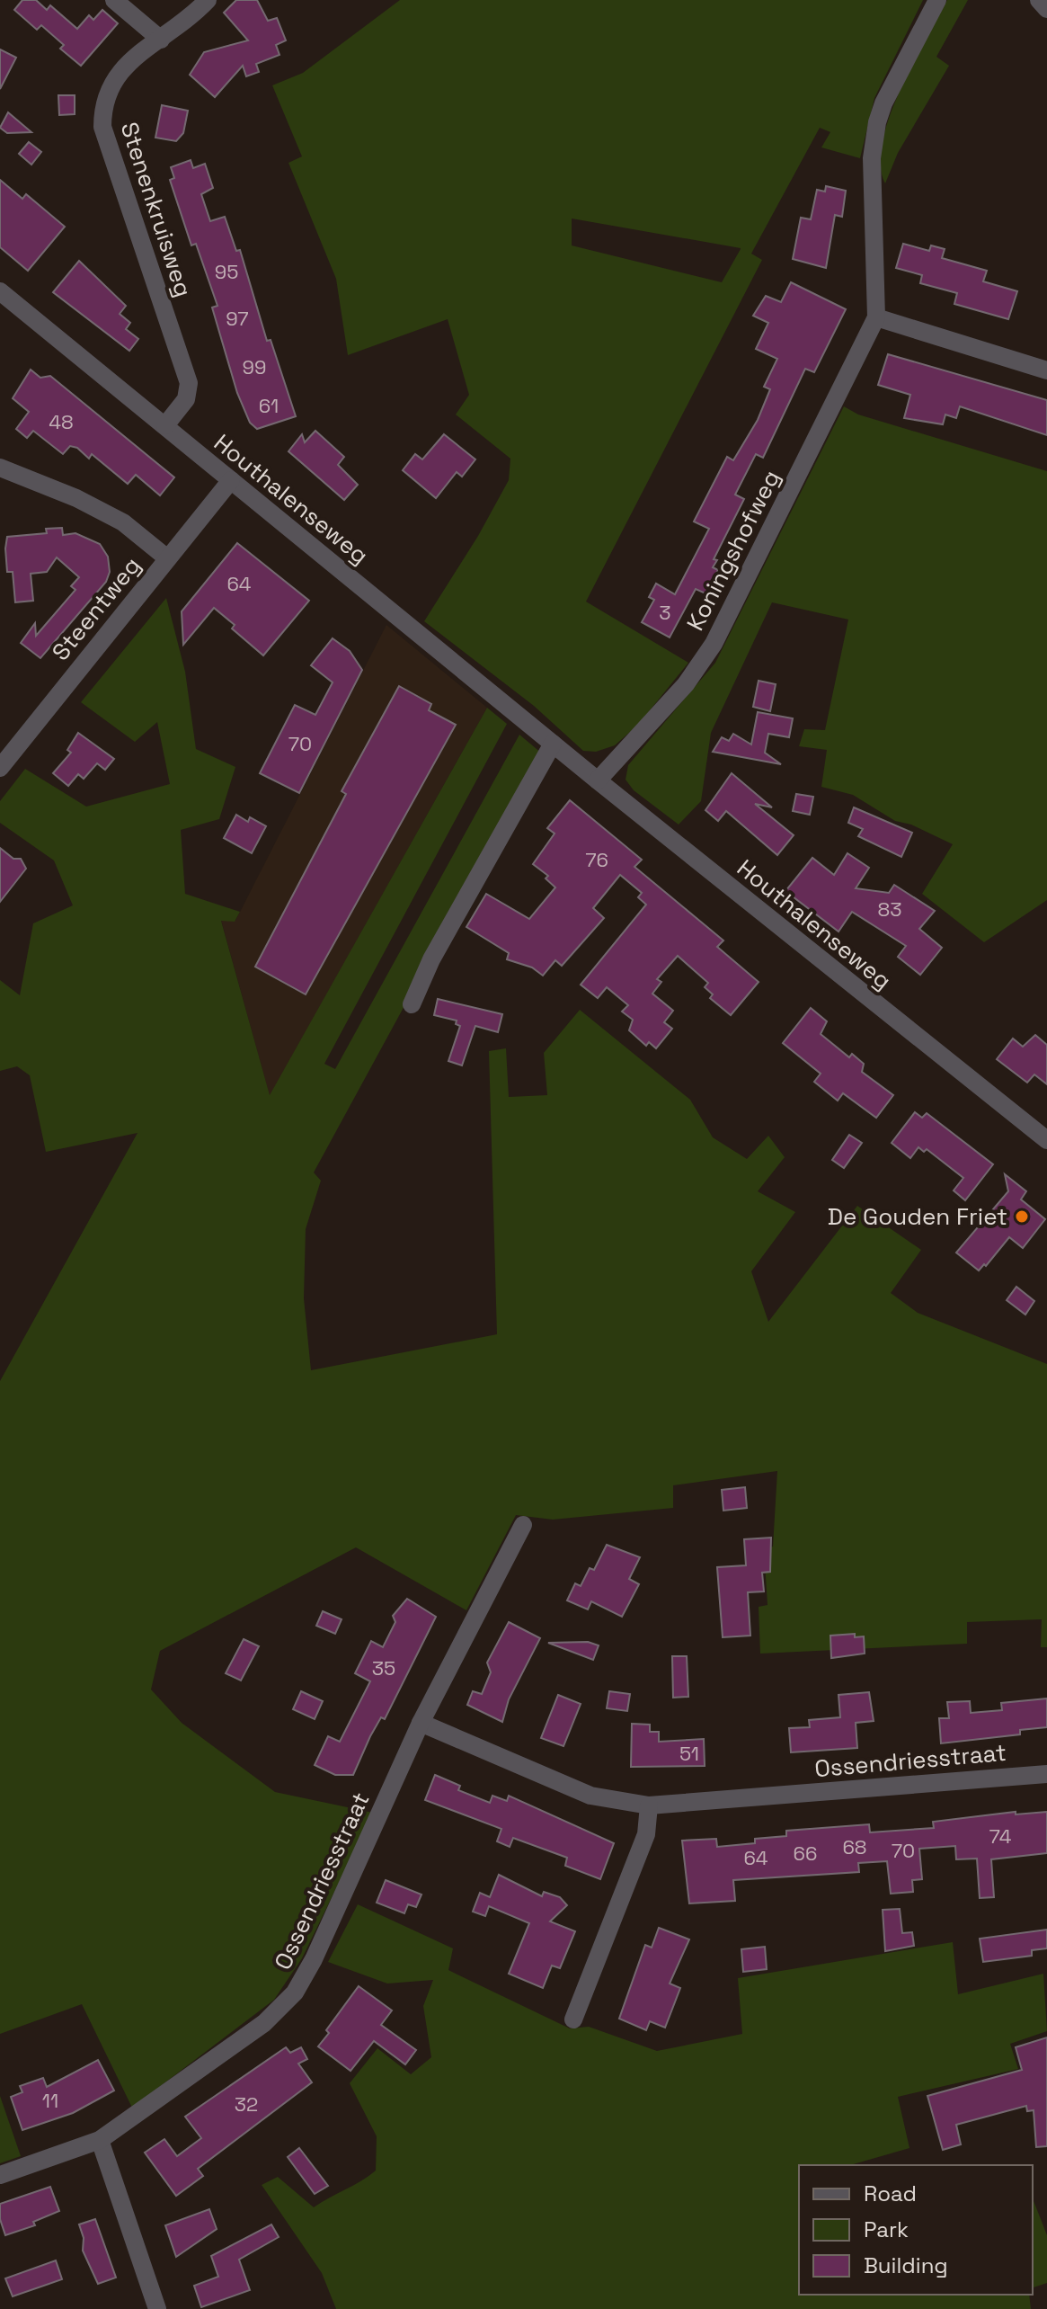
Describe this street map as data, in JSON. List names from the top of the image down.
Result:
{
  "streets": {
    "street": [
      "Stenenkruisweg",
      "Houthalenseweg",
      "Koningshofweg",
      "Steentweg",
      "Ossendriesstraat"
    ]
  },
  "crossings": [
    ["Stenenkruisweg", "Houthalenseweg"],
    ["Houthalenseweg", "Koningshofweg"],
    ["Houthalenseweg", "Steentweg"]
  ],
  "places": ["De Gouden Friet"],
  "house_numbers": [
    "95",
    "97",
    "99",
    "61",
    "48",
    "64",
    "3",
    "70",
    "76",
    "83",
    "35",
    "51",
    "74",
    "68",
    "70",
    "66",
    "64",
    "11",
    "32"
  ],
  "legend": ["Road", "Park", "Building"]
}
